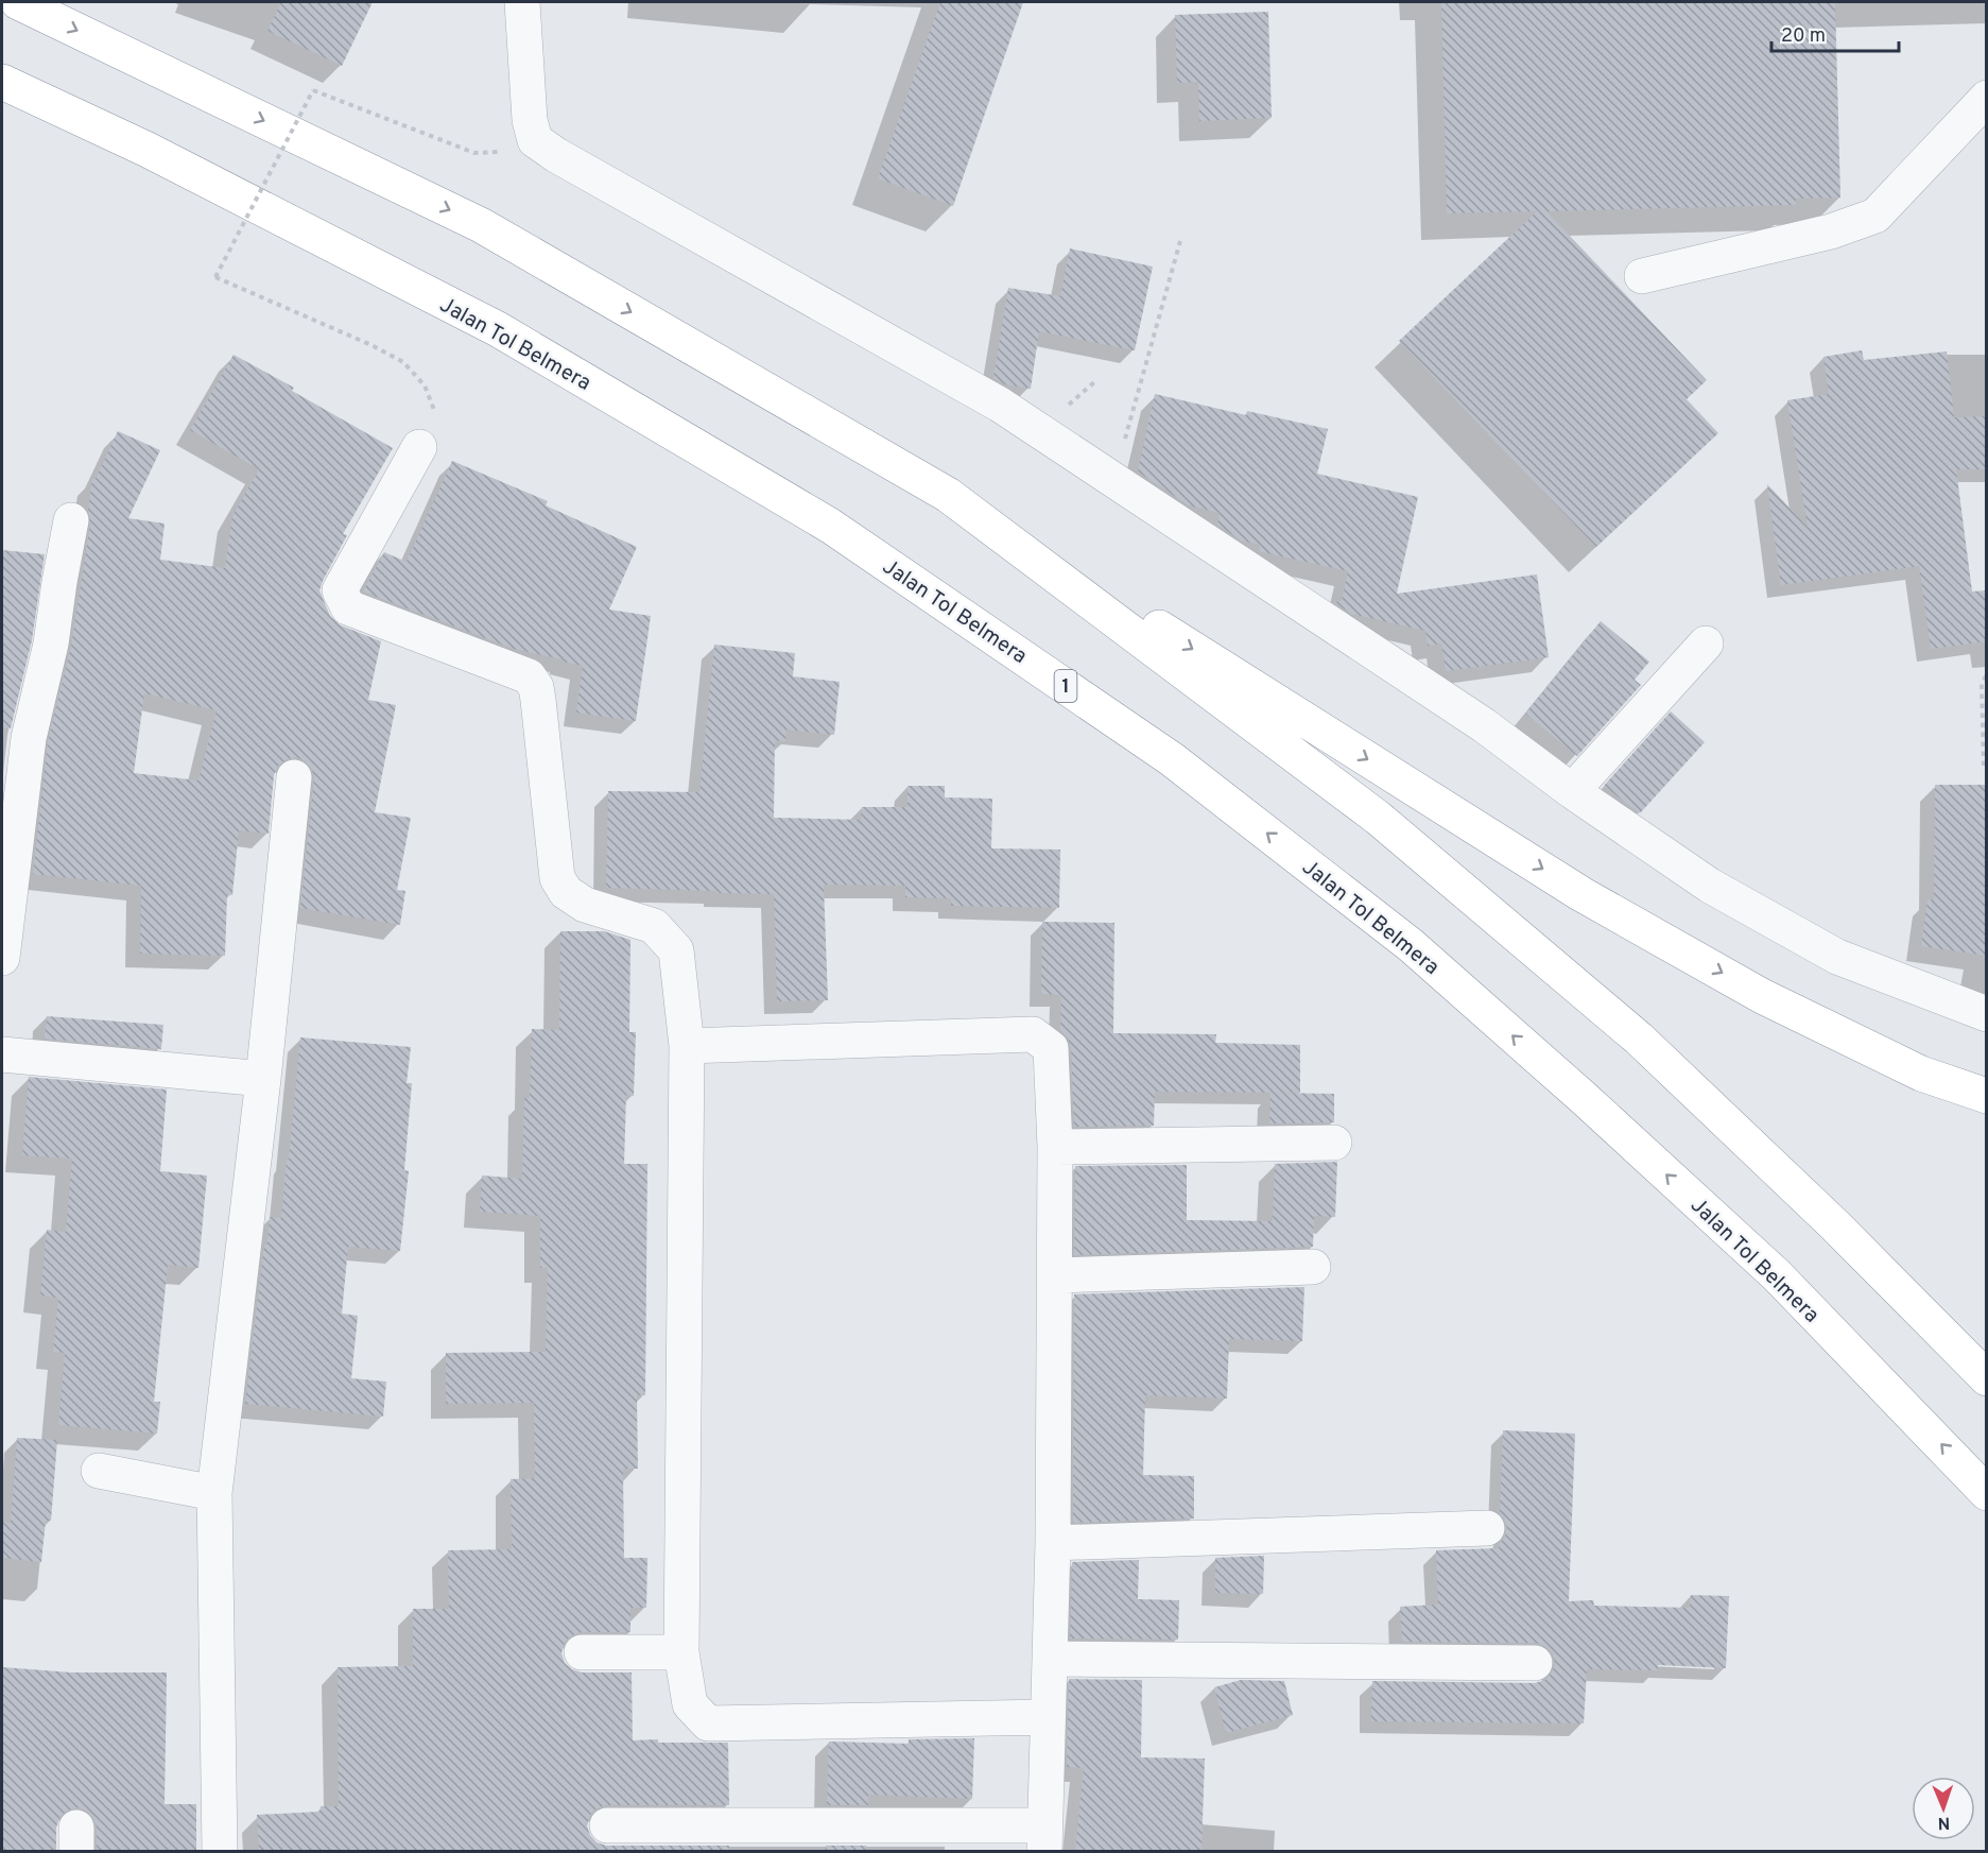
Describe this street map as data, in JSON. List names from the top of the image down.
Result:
{
  "streets": {
    "highway": ["Jalan Tol Belmera", "1"]
  },
  "scale_bar": "20 m",
  "north": "bottom"
}
